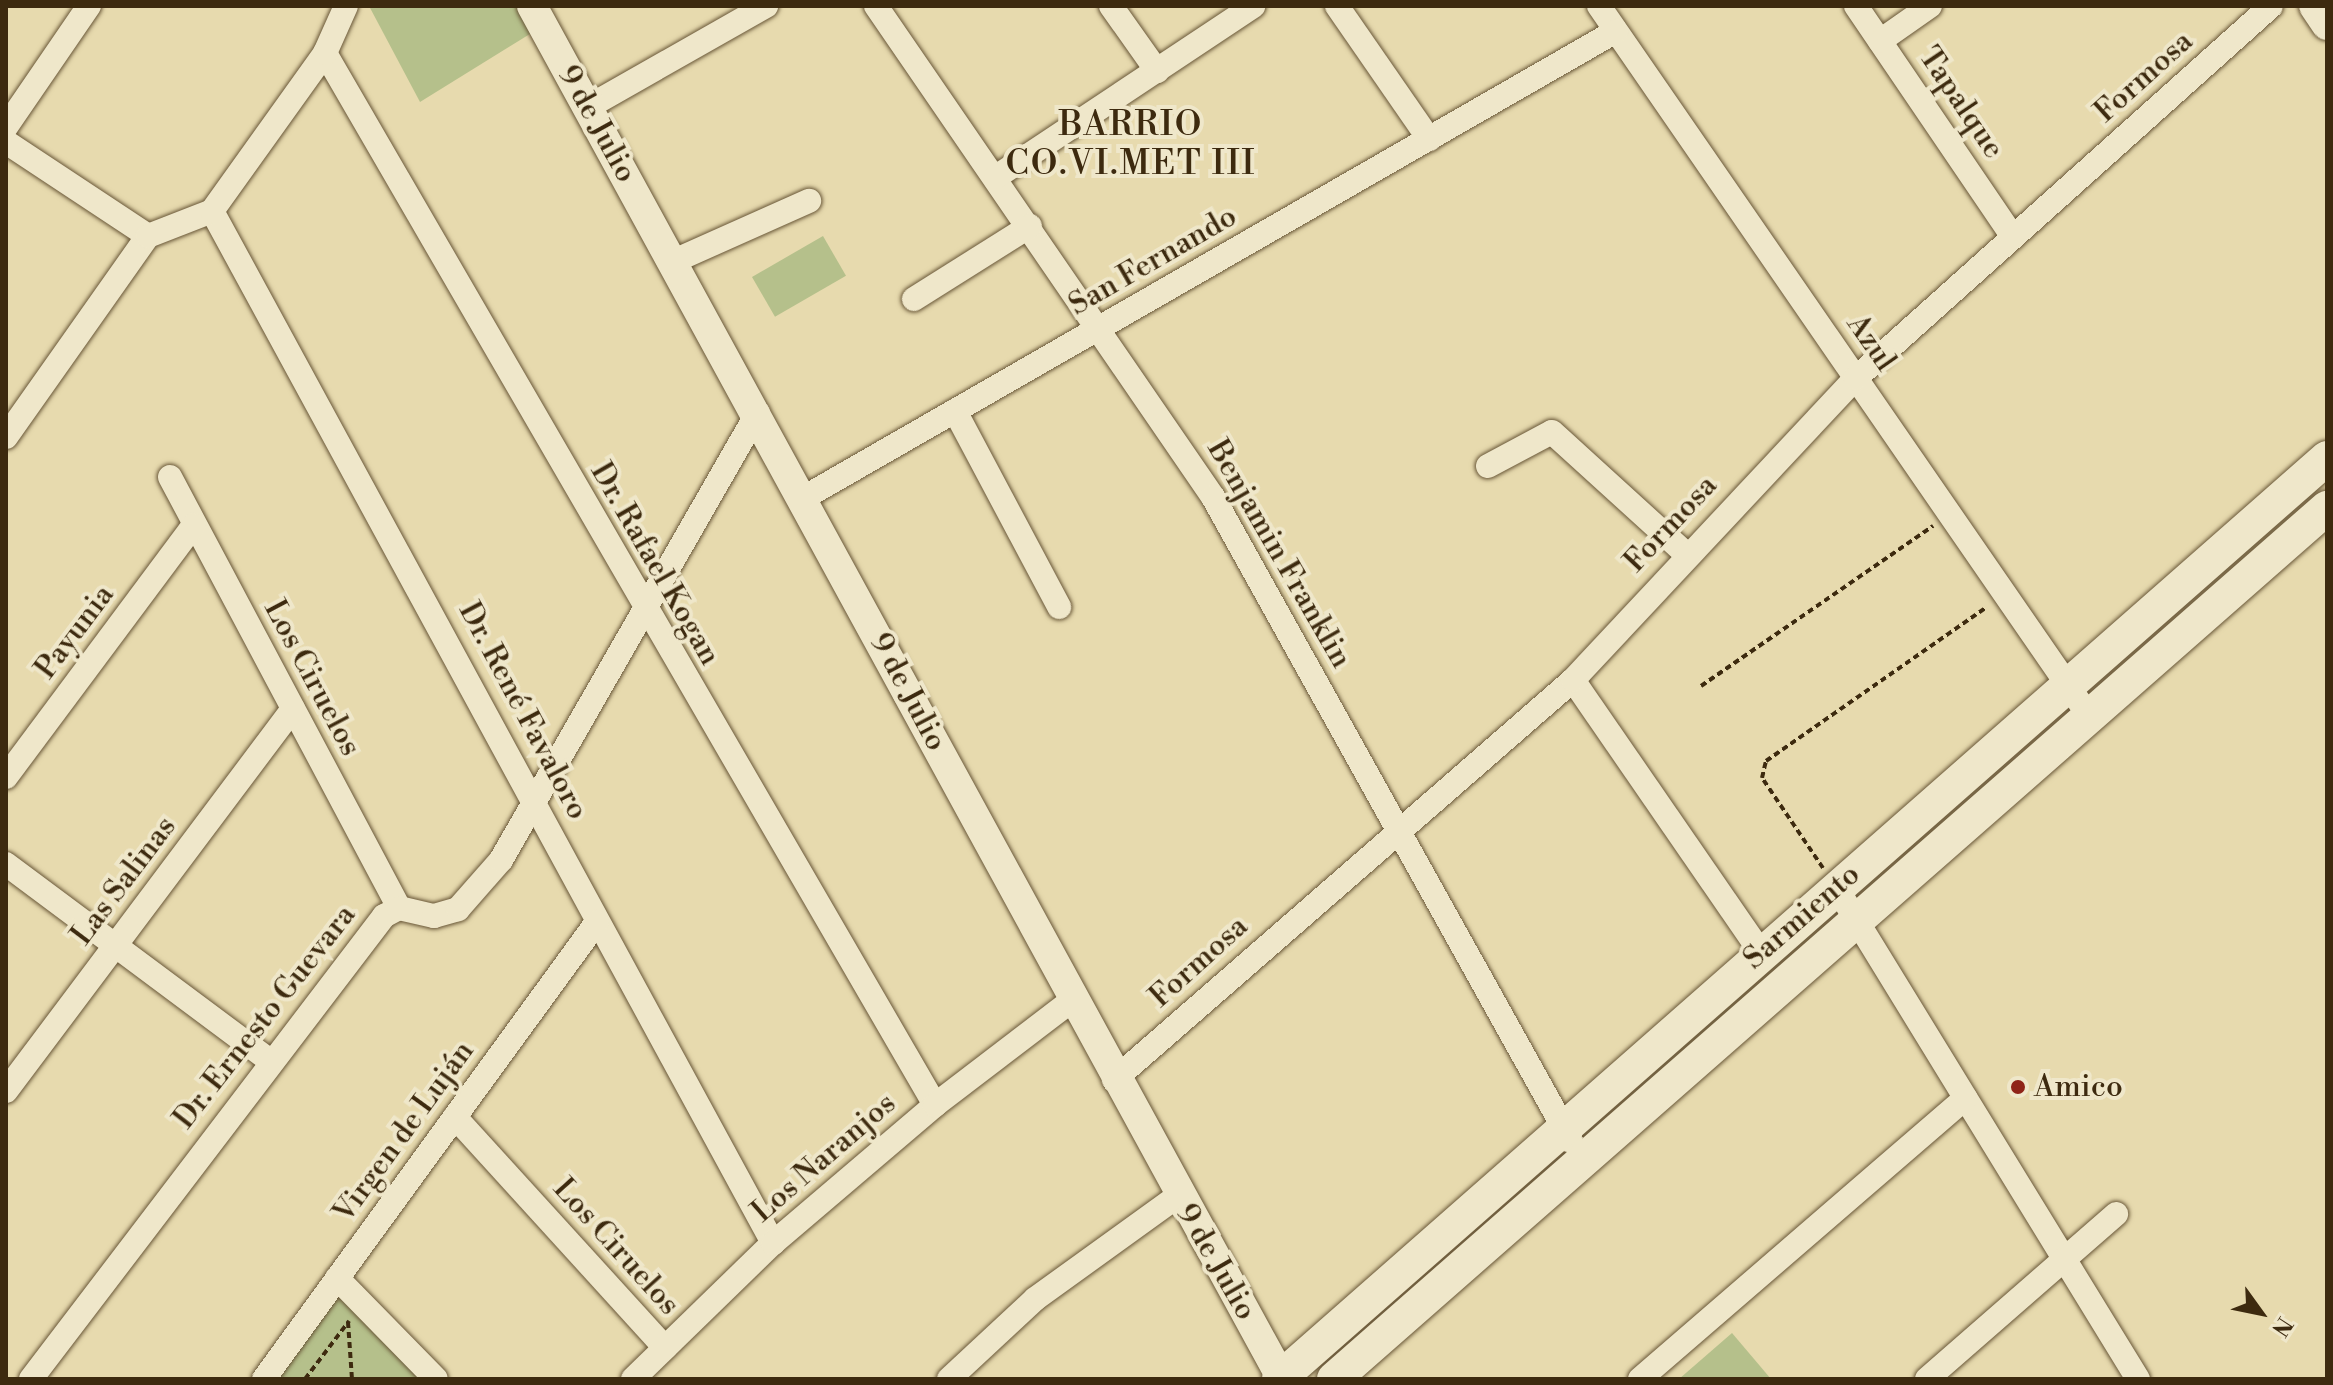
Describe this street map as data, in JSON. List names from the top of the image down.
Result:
{
  "streets": {
    "main road": ["Sarmiento"],
    "street": [
      "Formosa",
      "Tapalque",
      "9 de Julio",
      "San Fernando",
      "Azul",
      "Benjamin Franklin",
      "Dr. Rafael Kogan",
      "Payunia",
      "Los Ciruelos",
      "Dr. René Favaloro",
      "Las Salinas",
      "Dr. Ernesto Guevara",
      "Virgen de Luján",
      "Los Naranjos"
    ]
  },
  "crossings": [
    ["Formosa", "Tapalque"],
    ["Formosa", "9 de Julio"],
    ["Formosa", "Azul"],
    ["Formosa", "Benjamin Franklin"],
    ["9 de Julio", "San Fernando"],
    ["9 de Julio", "Sarmiento"],
    ["9 de Julio", "Dr. Ernesto Guevara"],
    ["9 de Julio", "Los Naranjos"],
    ["San Fernando", "Azul"],
    ["San Fernando", "Benjamin Franklin"],
    ["Azul", "Sarmiento"],
    ["Benjamin Franklin", "Sarmiento"],
    ["Dr. Rafael Kogan", "Dr. Ernesto Guevara"],
    ["Dr. Rafael Kogan", "Los Naranjos"],
    ["Payunia", "Los Ciruelos"],
    ["Los Ciruelos", "Las Salinas"],
    ["Los Ciruelos", "Dr. Ernesto Guevara"],
    ["Los Ciruelos", "Virgen de Luján"],
    ["Los Ciruelos", "Los Naranjos"],
    ["Dr. René Favaloro", "Dr. Ernesto Guevara"],
    ["Dr. René Favaloro", "Virgen de Luján"],
    ["Dr. René Favaloro", "Los Naranjos"]
  ],
  "districts": ["BARRIO CO.VI.MET III"],
  "places": ["Amico"],
  "north": "bottom right"
}
